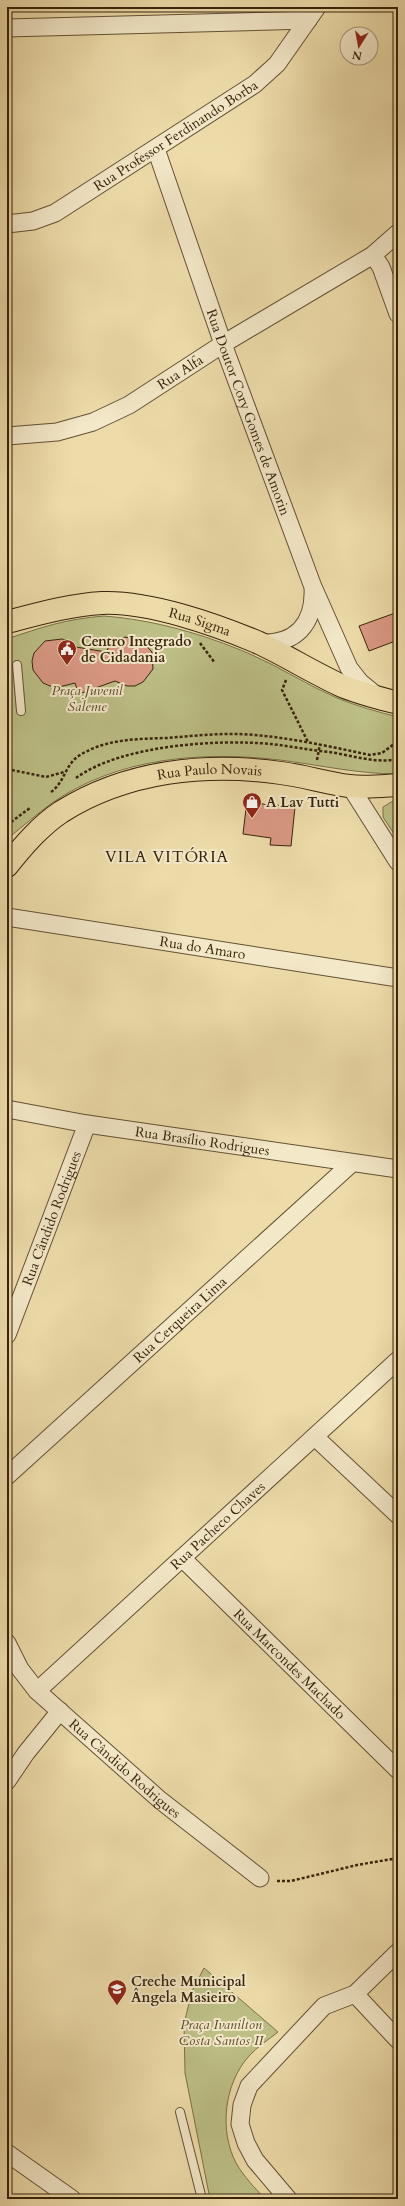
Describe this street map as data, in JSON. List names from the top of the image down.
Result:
{
  "streets": {
    "main road": ["Rua Sigma", "Rua Paulo Novais"],
    "street": [
      "Rua Professor Ferdinando Borba",
      "Rua Alfa",
      "Rua Doutor Cory Gomes de Amorin",
      "Rua do Amaro",
      "Rua Brasílio Rodrigues",
      "Rua Cândido Rodrigues",
      "Rua Cerqueira Lima",
      "Rua Pacheco Chaves",
      "Rua Marcondes Machado"
    ]
  },
  "crossings": [
    ["Rua Professor Ferdinando Borba", "Rua Doutor Cory Gomes de Amorin"],
    ["Rua Alfa", "Rua Doutor Cory Gomes de Amorin"],
    ["Rua Doutor Cory Gomes de Amorin", "Rua Sigma"],
    ["Rua Brasílio Rodrigues", "Rua Cândido Rodrigues"],
    ["Rua Brasílio Rodrigues", "Rua Cerqueira Lima"],
    ["Rua Cândido Rodrigues", "Rua Pacheco Chaves"],
    ["Rua Pacheco Chaves", "Rua Marcondes Machado"]
  ],
  "districts": ["VILA VITÓRIA"],
  "parks": ["Praça Juvenil Saleme", "Praça Ivanilton Costa Santos II"],
  "places": {
    "public building": ["Centro Integrado de Cidadania"],
    "shop": ["A Lav Tutti"],
    "school or university": ["Creche Municipal Ângela Masieiro"]
  },
  "north": "bottom"
}
